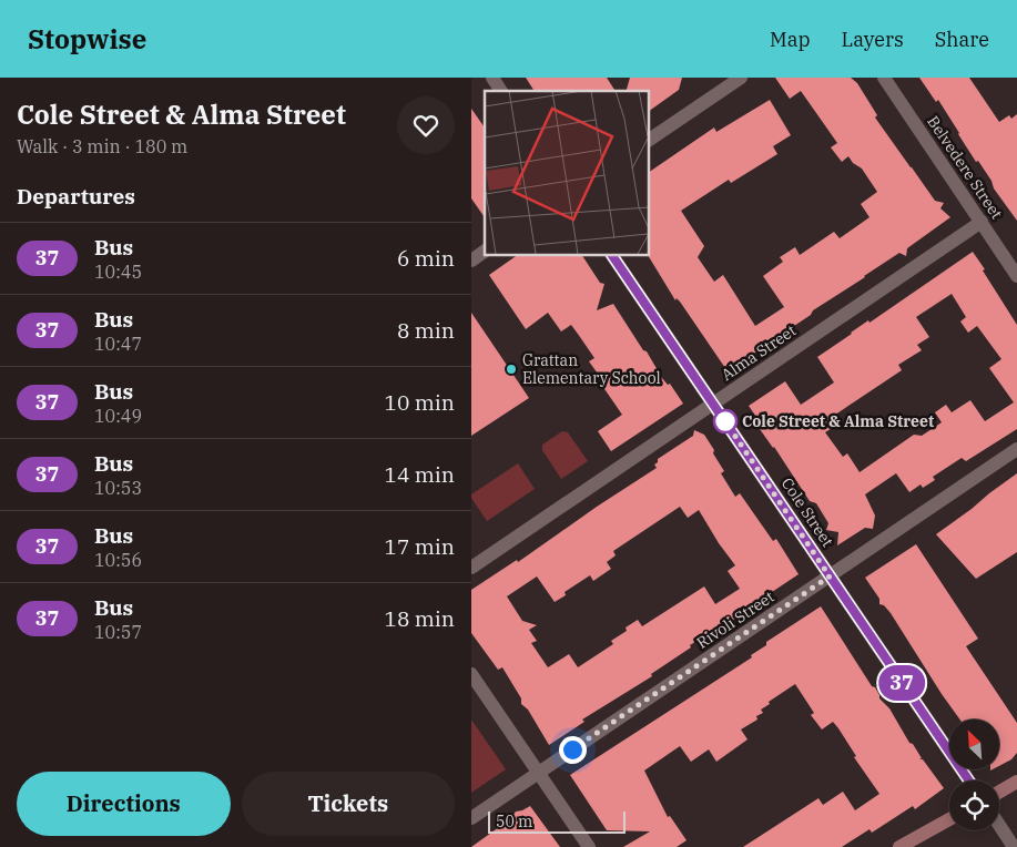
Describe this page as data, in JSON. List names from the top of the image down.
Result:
{
  "streets": {
    "street": [
      "Belvedere Street",
      "Alma Street",
      "Cole Street",
      "Rivoli Street"
    ]
  },
  "crossings": [
    ["Belvedere Street", "Alma Street"],
    ["Alma Street", "Cole Street"],
    ["Cole Street", "Rivoli Street"]
  ],
  "places": ["Grattan Elementary School", "Cole Street & Alma Street"],
  "lines": ["bus line 37"],
  "scale_bar": "50 m",
  "north": "top left",
  "page": {
    "header": "Stopwise",
    "nav": ["Map", "Layers", "Share"],
    "heading": [
      ["Cole Street & Alma Street", "Walk · 3 min · 180 m"],
      "Departures"
    ],
    "on_map": "37",
    "list": [
      {
        "mark": "37",
        "name": "Bus",
        "note": "10:45",
        "value": "6 min"
      },
      {
        "mark": "37",
        "name": "Bus",
        "note": "10:47",
        "value": "8 min"
      },
      {
        "mark": "37",
        "name": "Bus",
        "note": "10:49",
        "value": "10 min"
      },
      {
        "mark": "37",
        "name": "Bus",
        "note": "10:53",
        "value": "14 min"
      },
      {
        "mark": "37",
        "name": "Bus",
        "note": "10:56",
        "value": "17 min"
      },
      {
        "mark": "37",
        "name": "Bus",
        "note": "10:57",
        "value": "18 min"
      }
    ],
    "buttons": ["Directions", "Tickets"],
    "scale": "50 m"
  }
}
